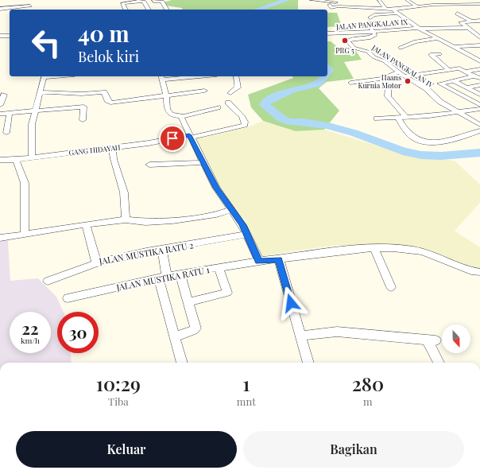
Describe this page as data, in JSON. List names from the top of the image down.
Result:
{
  "streets": {
    "street": [
      "JALAN PANGKALAN IX",
      "JALAN PANGKALAN IV",
      "GANG HIDAYAH",
      "JALAN MUSTIKA RATU 2",
      "JALAN MUSTIKA RATU 1"
    ]
  },
  "crossings": [
    ["JALAN PANGKALAN IX", "JALAN PANGKALAN IV"]
  ],
  "places": ["PRG 5", "Haans Kurnia Motor"],
  "north": "bottom",
  "page": {
    "turn": ["40 m", "Belok kiri"],
    "speed": "22 km/h",
    "limit": "30",
    "eta": [
      "10:29",
      "Tiba",
      "1",
      "mnt",
      "280",
      "m"
    ],
    "buttons": ["Keluar", "Bagikan"]
  }
}
